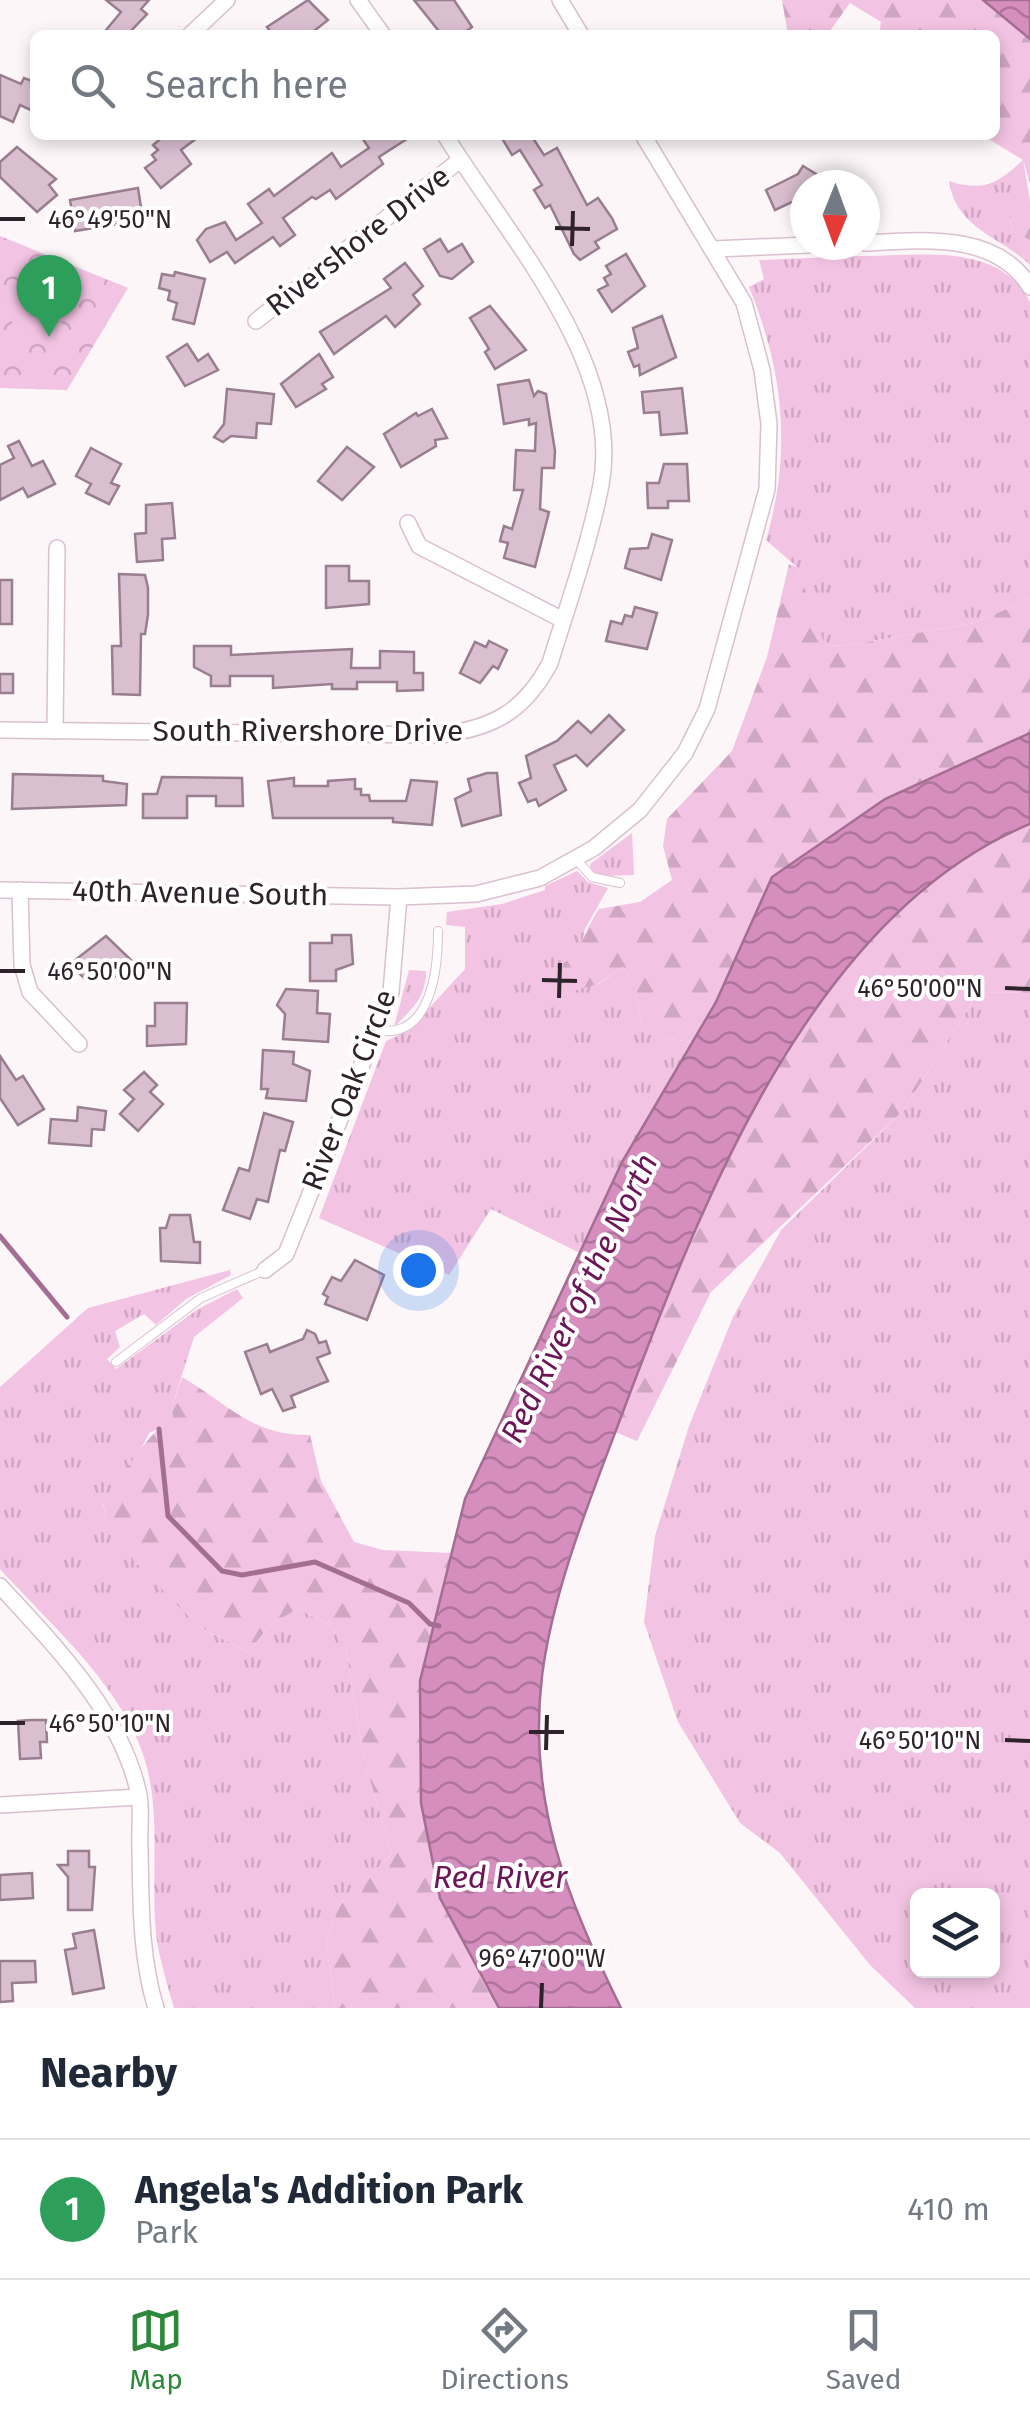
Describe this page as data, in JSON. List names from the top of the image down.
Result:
{
  "streets": {
    "street": [
      "Rivershore Drive",
      "South Rivershore Drive",
      "40th Avenue South",
      "River Oak Circle"
    ]
  },
  "crossings": [
    ["Rivershore Drive", "South Rivershore Drive"],
    ["40th Avenue South", "River Oak Circle"]
  ],
  "water": ["Red River of the North", "Red River"],
  "north": "bottom",
  "page": {
    "search": "Search here",
    "pins": "1",
    "heading": "Nearby",
    "list": [
      {
        "mark": "1",
        "name": "Angela's Addition Park",
        "note": "Park",
        "value": "410 m"
      }
    ],
    "nav": ["Map", "Directions", "Saved"]
  },
  "coordinates": [
    "46°49'50\"N",
    "46°50'00\"N",
    "46°50'10\"N",
    "96°47'00\"W"
  ]
}
